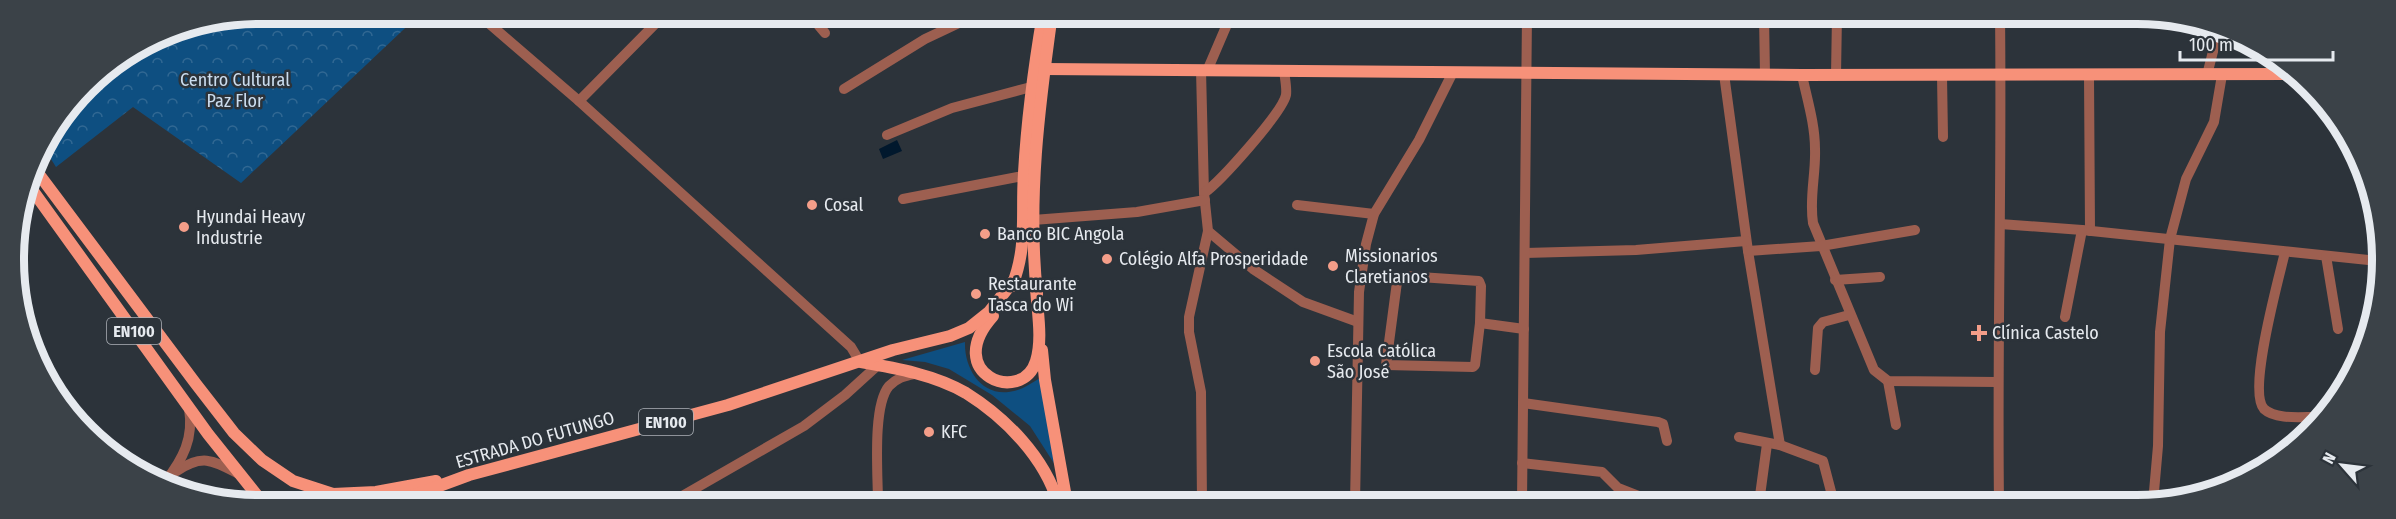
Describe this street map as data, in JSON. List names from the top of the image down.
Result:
{
  "streets": {
    "main road": ["EN100", "ESTRADA DO FUTUNGO"]
  },
  "crossings": [
    ["EN100", "ESTRADA DO FUTUNGO"]
  ],
  "parks": ["Centro Cultural Paz Flor"],
  "places": {
    "other": [
      "Cosal",
      "Hyundai Heavy Industrie",
      "Banco BIC Angola",
      "Colégio Alfa Prosperidade",
      "Missionarios Claretianos",
      "Restaurante Tasca do Wi",
      "Escola Católica São José",
      "KFC"
    ],
    "health": ["Clínica Castelo"]
  },
  "scale_bar": "100 m",
  "north": "top left"
}
